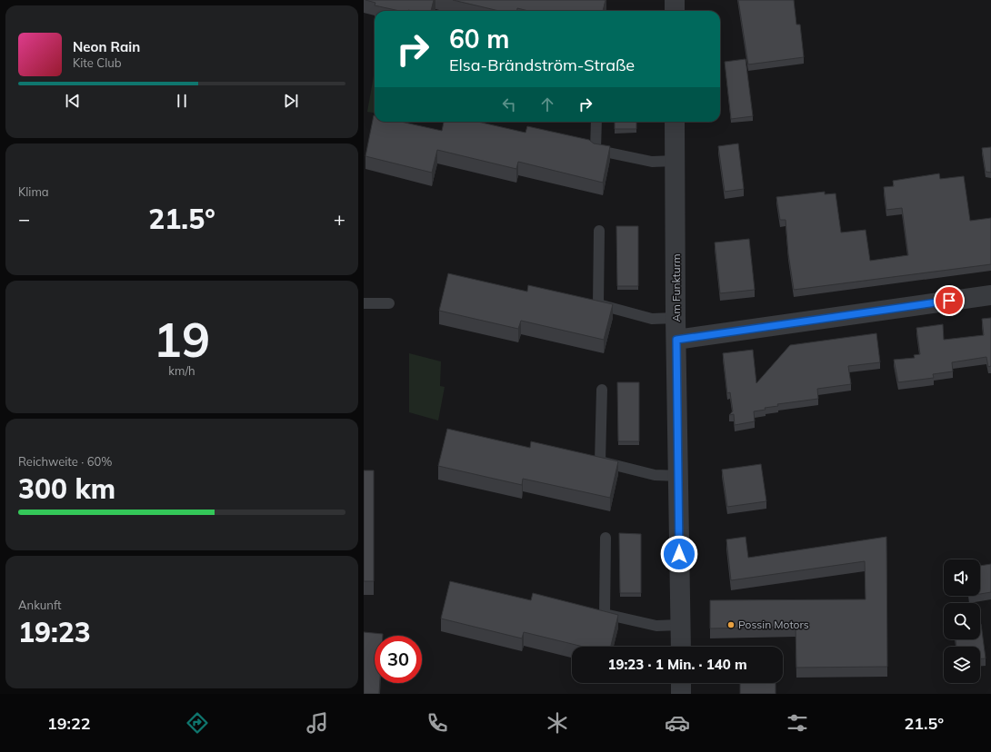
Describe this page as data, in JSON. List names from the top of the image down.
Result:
{
  "streets": {
    "street": ["Am Funkturm"]
  },
  "places": ["Possin Motors"],
  "page": {
    "turn": ["60 m", "Elsa-Brändström-Straße"],
    "song": ["Neon Rain", "Kite Club"],
    "tile": [
      "Klima",
      ["19", "km/h"],
      ["Reichweite · 60%", "300 km"],
      ["Ankunft", "19:23"]
    ],
    "heat": ["−", "21.5°", "+"],
    "limit": "30",
    "trip": "19:23 · 1 Min. · 140 m",
    "tabs": ["19:22", "21.5°"]
  }
}
